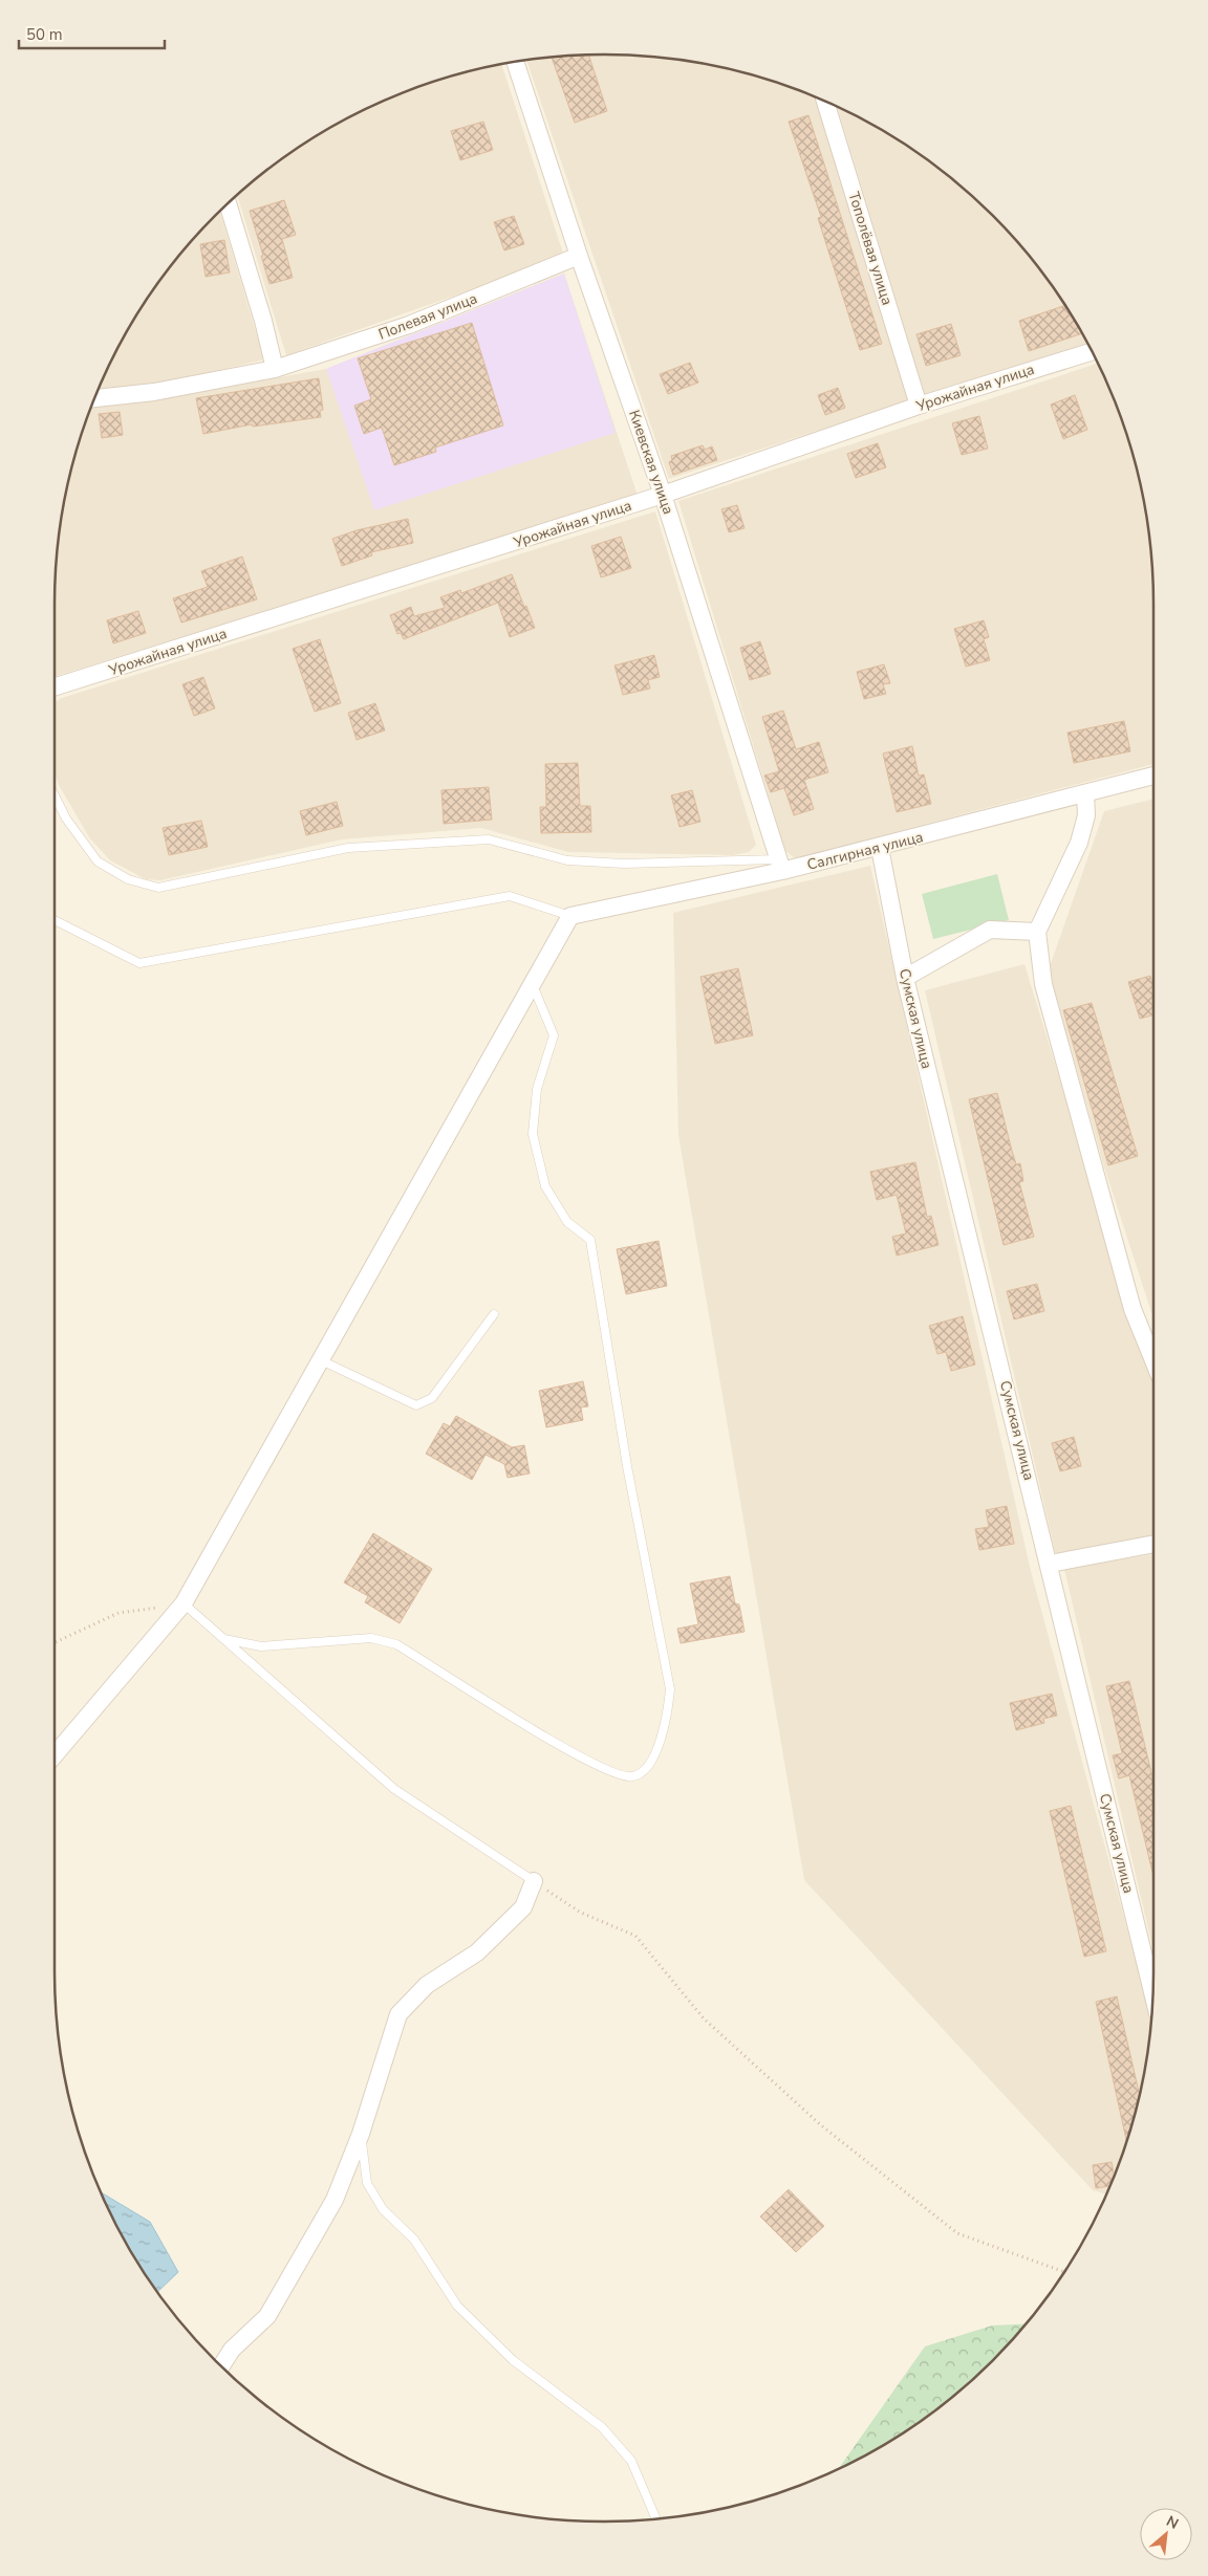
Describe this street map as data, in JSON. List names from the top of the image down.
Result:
{
  "streets": {
    "street": [
      "Тополёвая улица",
      "Полевая улица",
      "Урожайная улица",
      "Киевская улица",
      "Салгирная улица",
      "Сумская улица"
    ]
  },
  "crossings": [
    ["Тополёвая улица", "Урожайная улица"],
    ["Полевая улица", "Киевская улица"],
    ["Урожайная улица", "Киевская улица"],
    ["Киевская улица", "Салгирная улица"],
    ["Салгирная улица", "Сумская улица"]
  ],
  "scale_bar": "50 m",
  "north": "top right"
}
